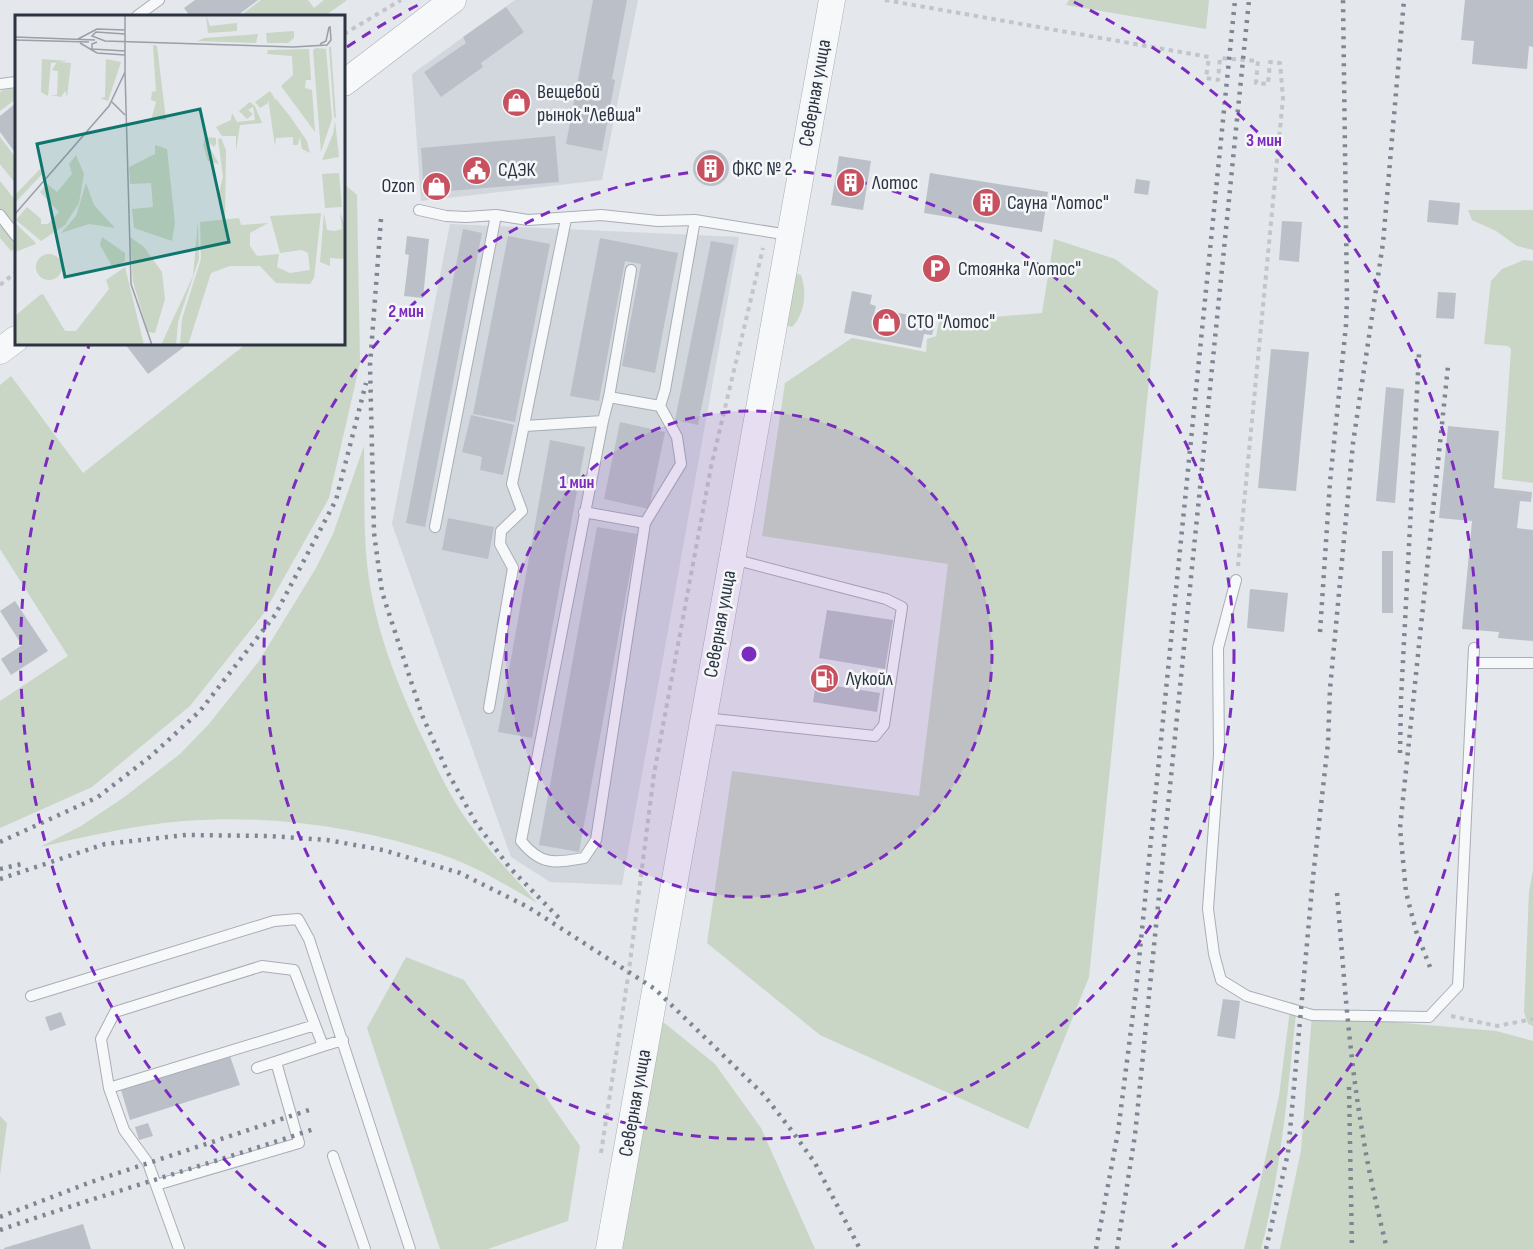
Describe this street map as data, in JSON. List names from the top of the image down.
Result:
{
  "streets": {
    "street": ["Северная улица"]
  },
  "places": {
    "shop": ["Вещевой рынок \"Левша\"", "Ozon", "СТО \"Лотос\""],
    "building": ["ФКС № 2", "Лотос", "Сауна \"Лотос\""],
    "public building": ["СДЭК"],
    "parking": ["Стоянка \"Лотос\""],
    "fuel station": ["Лукойл"]
  },
  "rings": ["3 мин", "2 мин", "1 мин"]
}
